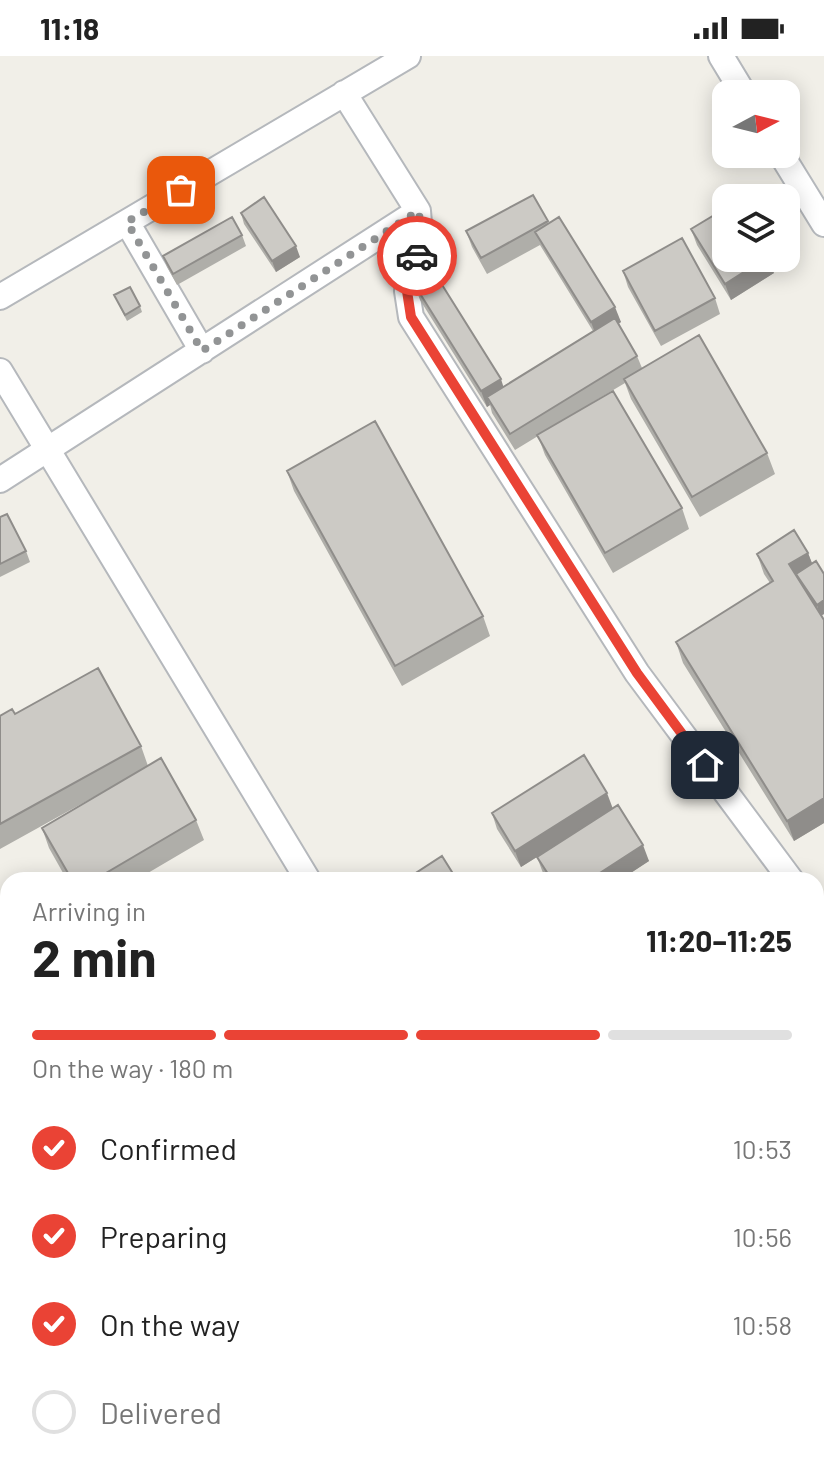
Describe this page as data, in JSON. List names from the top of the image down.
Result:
{
  "north": "right",
  "page": {
    "status": "11:18",
    "heading": ["2 min", "Arriving in", "11:20–11:25"],
    "bar": "On the way · 180 m",
    "list": [
      ["Confirmed", "10:53"],
      ["Preparing", "10:56"],
      ["On the way", "10:58"],
      "Delivered"
    ]
  }
}
